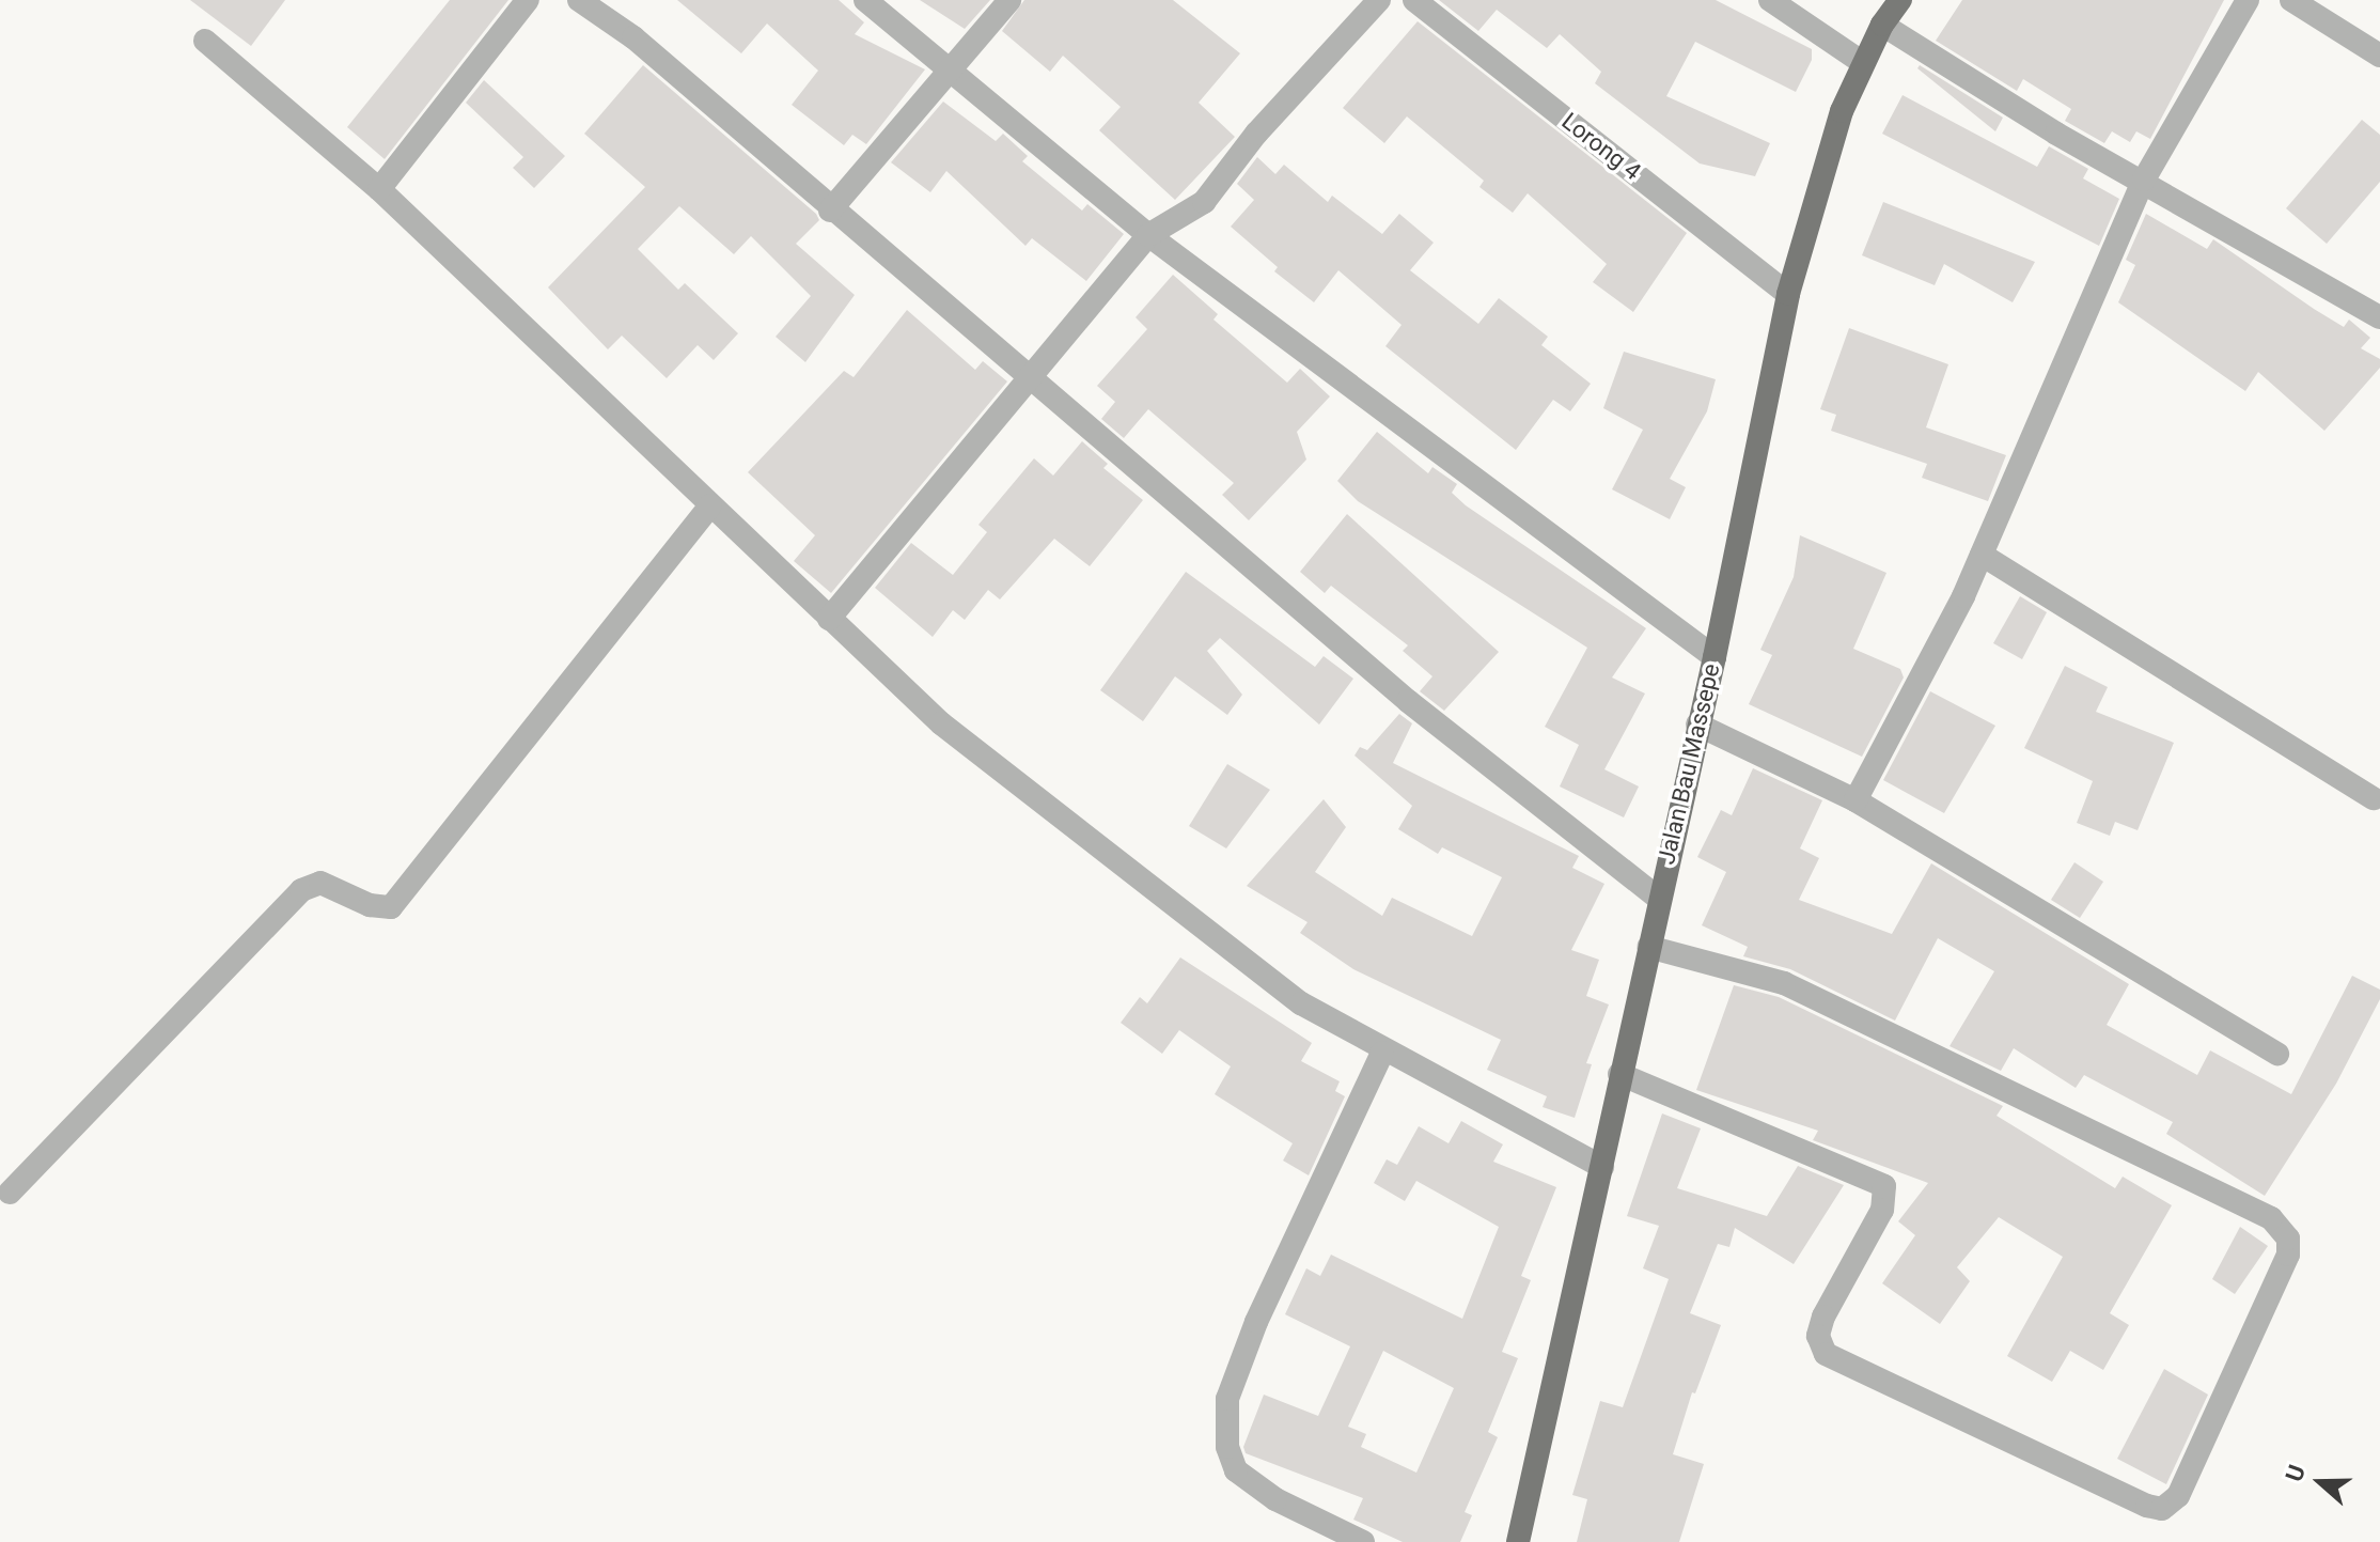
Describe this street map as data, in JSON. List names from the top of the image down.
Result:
{
  "streets": {
    "main road": ["Jalan Bau Massepe"],
    "street": ["Lorong 4"]
  },
  "crossings": [
    ["Lorong 4", "Jalan Bau Massepe"]
  ],
  "north": "left"
}
